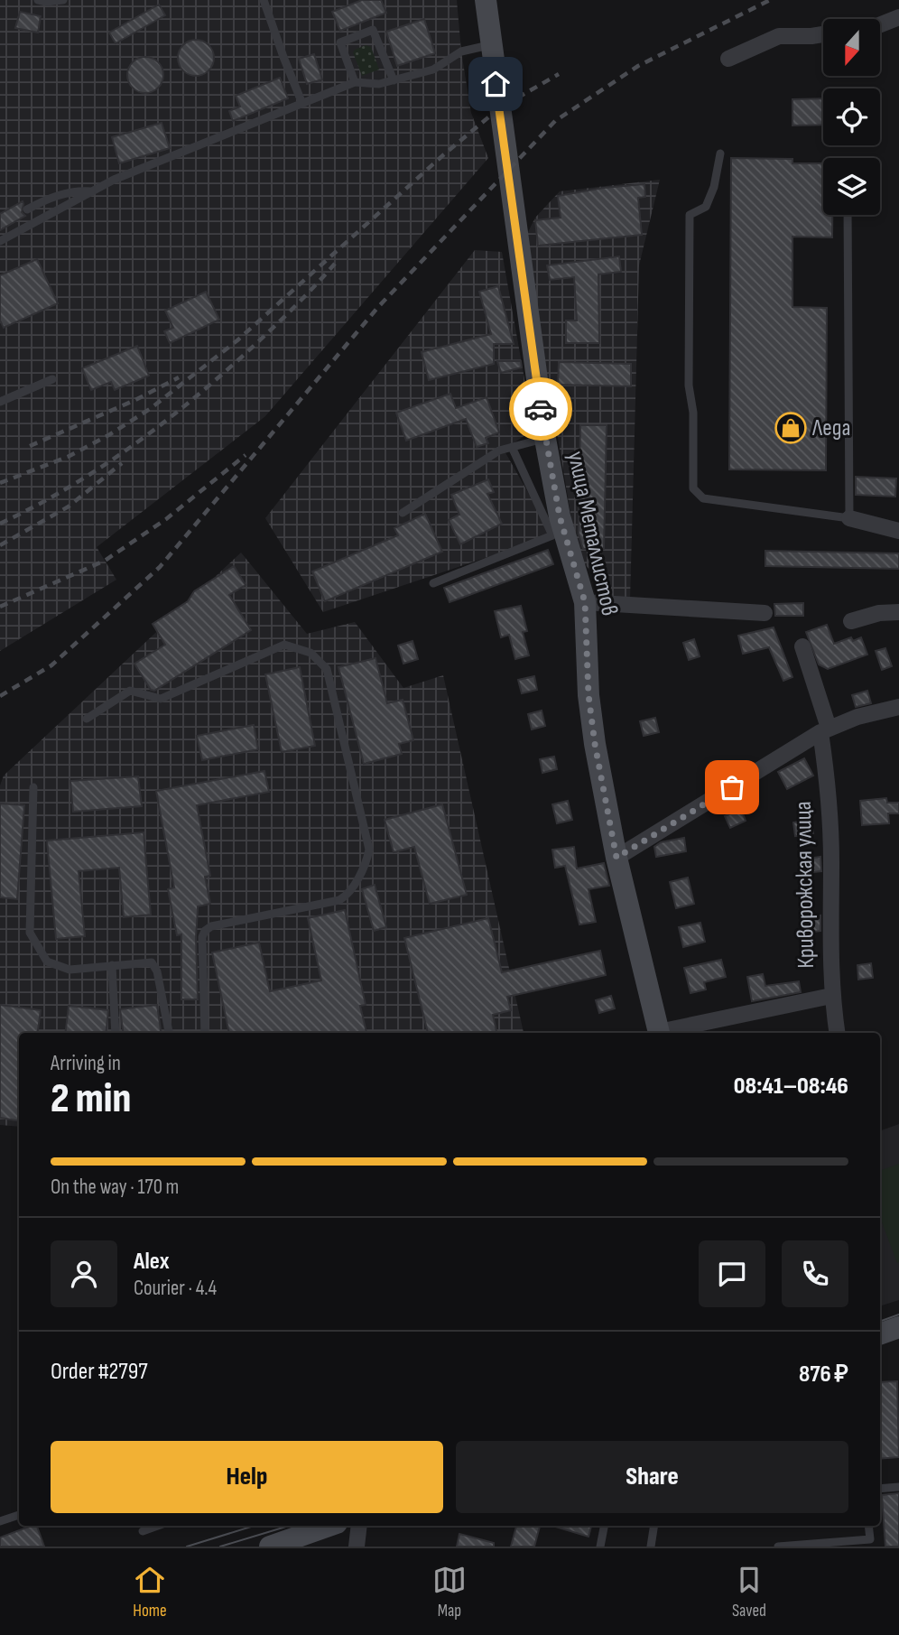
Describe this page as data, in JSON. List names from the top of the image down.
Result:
{
  "streets": {
    "street": ["улица Металлистов", "Криворожская улица"]
  },
  "places": {
    "shop": ["Леда"]
  },
  "north": "bottom",
  "page": {
    "heading": ["2 min", "Arriving in", "08:41–08:46"],
    "panel": [
      "Alex",
      "Courier · 4.4",
      "Order #2797",
      "876 ₽"
    ],
    "bar": "On the way · 170 m",
    "buttons": ["Help", "Share"],
    "tabs": ["Home", "Map", "Saved"]
  }
}
